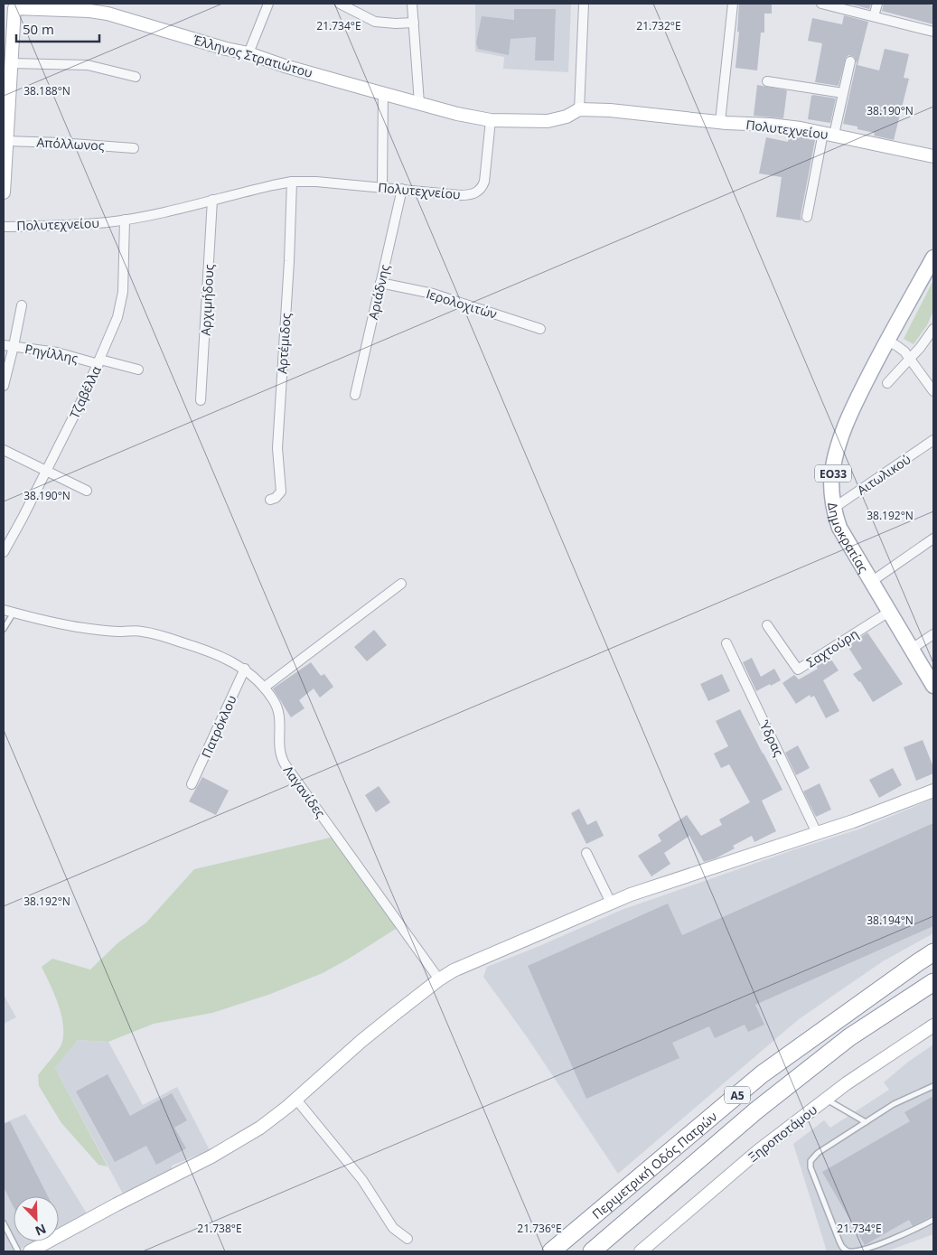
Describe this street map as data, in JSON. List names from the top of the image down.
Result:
{
  "streets": {
    "highway": ["Α5", "Περιμετρική Οδός Πατρών"],
    "main road": ["ΕΟ33", "Δημοκρατίας"],
    "street": [
      "Έλληνος Στρατιώτου",
      "Πολυτεχνείου",
      "Απόλλωνος",
      "Αριάδνης",
      "Αρχιμήδους",
      "Ιερολοχιτών",
      "Αρτέμιδος",
      "Ρηγίλλης",
      "Τζαβέλλα",
      "Αιτωλικού",
      "Σαχτούρη",
      "Πατρόκλου",
      "Ύδρας",
      "Λαγανίδες",
      "Ξηροποτάμου"
    ]
  },
  "crossings": [
    ["Έλληνος Στρατιώτου", "Πολυτεχνείου"],
    ["Πολυτεχνείου", "Αριάδνης"],
    ["Πολυτεχνείου", "Αρχιμήδους"],
    ["Πολυτεχνείου", "Αρτέμιδος"],
    ["Πολυτεχνείου", "Τζαβέλλα"],
    ["Αριάδνης", "Ιερολοχιτών"],
    ["Ρηγίλλης", "Τζαβέλλα"],
    ["Αιτωλικού", "Δημοκρατίας"],
    ["Δημοκρατίας", "Σαχτούρη"],
    ["Πατρόκλου", "Λαγανίδες"]
  ],
  "scale_bar": "50 m",
  "north": "bottom right",
  "coordinates": [
    "21.732°E",
    "21.734°E",
    "38.188°N",
    "38.190°N",
    "38.192°N",
    "38.194°N",
    "21.738°E",
    "21.736°E"
  ]
}
